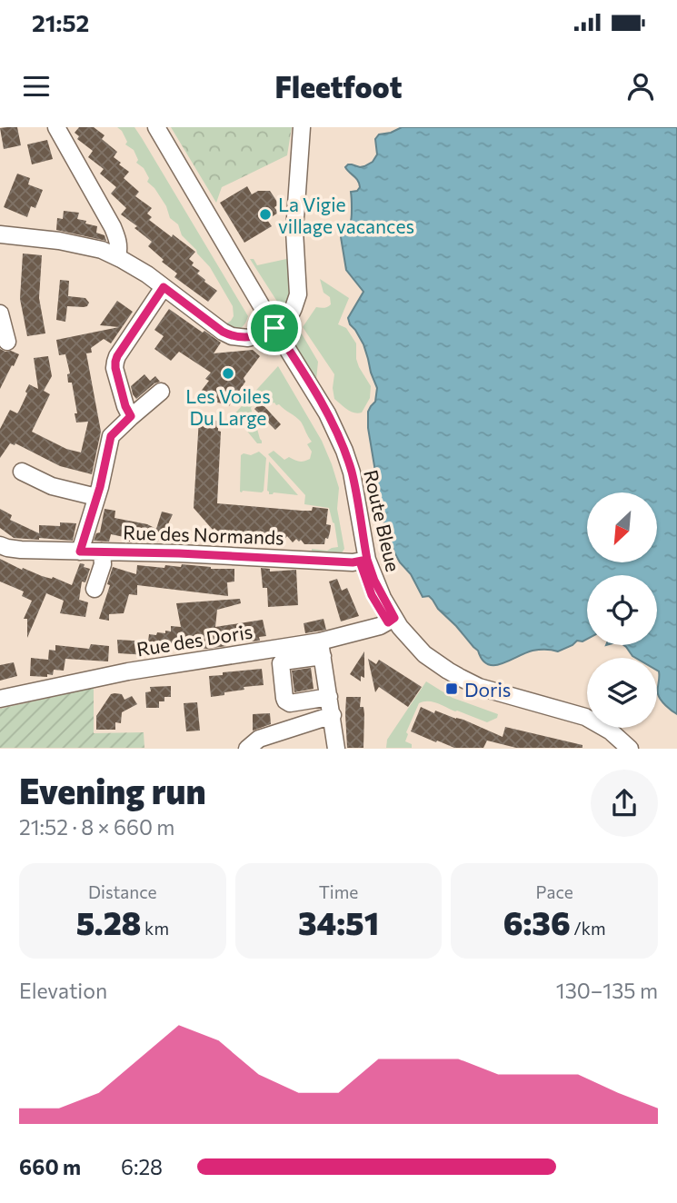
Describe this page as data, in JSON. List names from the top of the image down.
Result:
{
  "streets": {
    "street": ["Route Bleue", "Rue des Normands", "Rue des Doris"]
  },
  "crossings": [
    ["Route Bleue", "Rue des Normands"],
    ["Route Bleue", "Rue des Doris"]
  ],
  "places": {
    "other": ["La Vigie village vacances", "Les Voiles Du Large"],
    "transit": ["Doris"]
  },
  "north": "bottom left",
  "page": {
    "status": "21:52",
    "header": "Fleetfoot",
    "heading": ["Evening run", "21:52 · 8 × 660 m"],
    "stats": [
      ["Distance", "5.28 km"],
      ["Time", "34:51"],
      ["Pace", "6:36 /km"]
    ],
    "chart": ["Elevation", "130–135 m"],
    "list": [
      {
        "name": "660 m",
        "note": "6:28"
      }
    ]
  }
}
